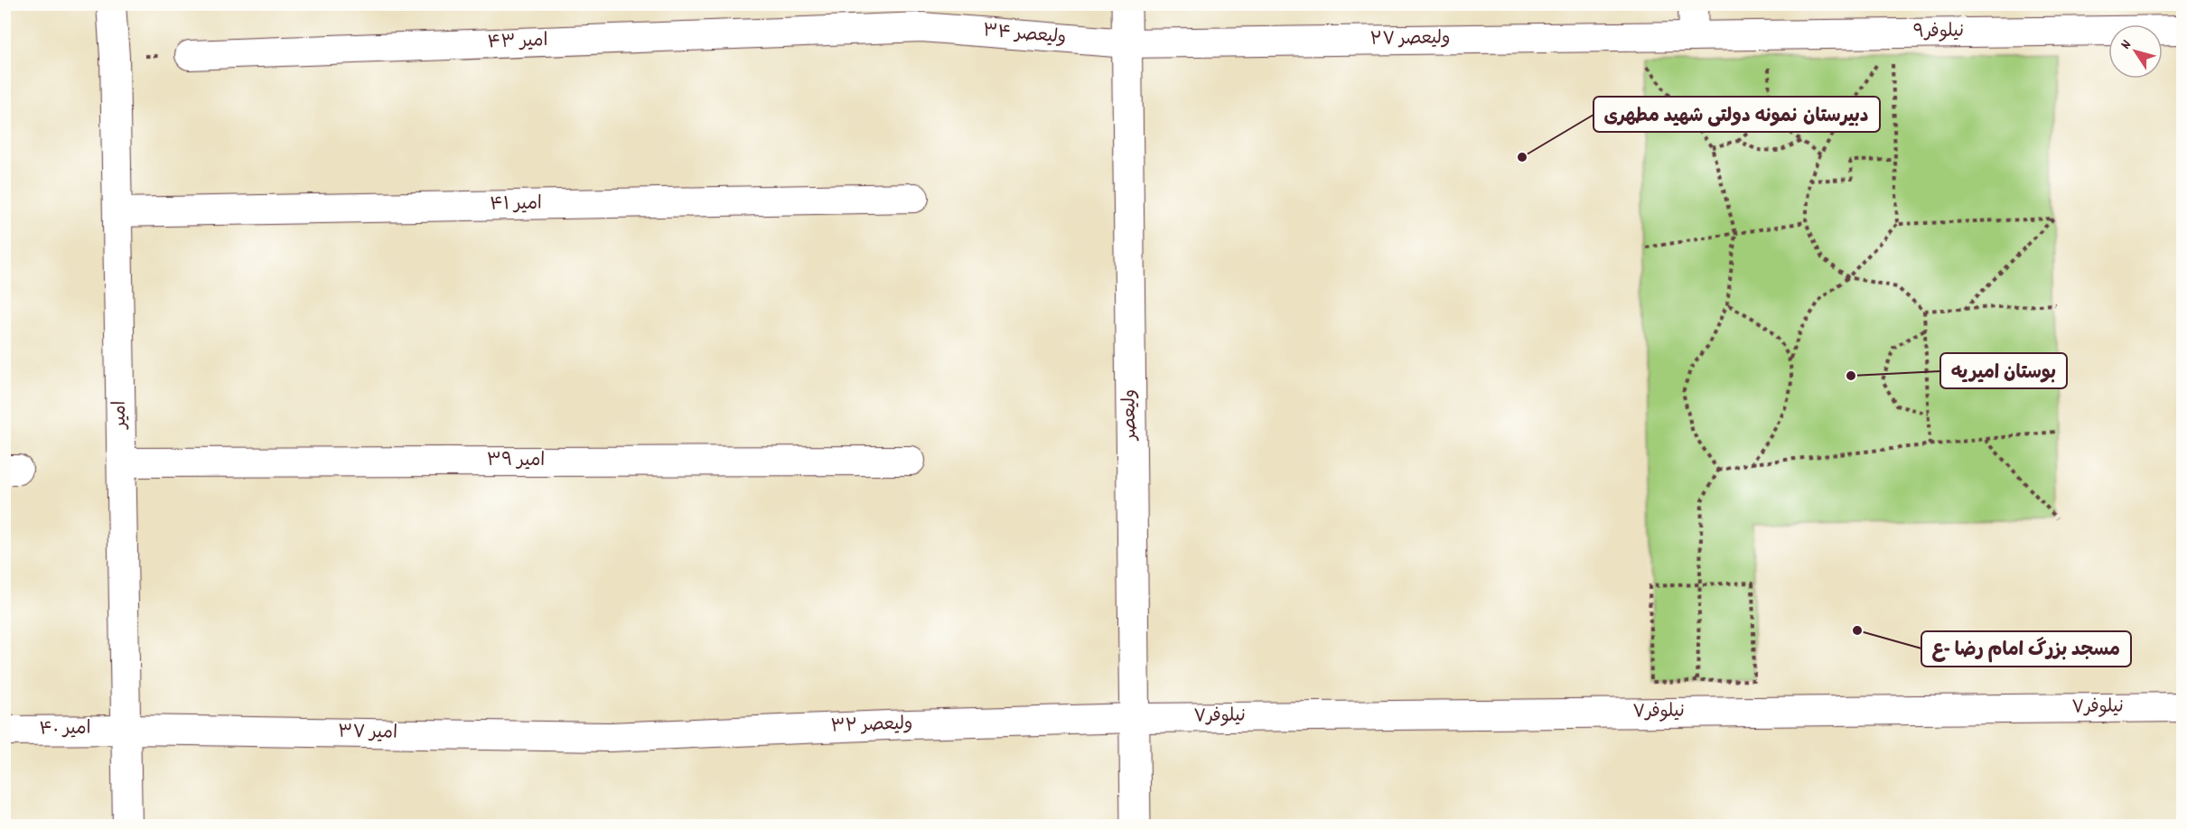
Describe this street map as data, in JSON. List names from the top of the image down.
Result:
{
  "streets": {
    "street": [
      "نیلوفر۹",
      "ولیعصر ۳۴",
      "ولیعصر ۲۷",
      "امیر ۴۳",
      "امیر ۴۱",
      "امیر",
      "ولیعصر",
      "امیر ۳۹",
      "نیلوفر۷",
      "ولیعصر ۳۲",
      "امیر ۴۰",
      "امیر ۳۷"
    ]
  },
  "crossings": [
    ["نیلوفر۹", "ولیعصر ۲۷"],
    ["ولیعصر ۳۴", "ولیعصر ۲۷"],
    ["ولیعصر ۳۴", "امیر ۴۳"],
    ["ولیعصر ۳۴", "ولیعصر"],
    ["ولیعصر ۲۷", "ولیعصر"],
    ["امیر ۴۱", "امیر"],
    ["امیر", "امیر ۳۹"],
    ["امیر", "امیر ۴۰"],
    ["امیر", "امیر ۳۷"],
    ["ولیعصر", "نیلوفر۷"],
    ["ولیعصر", "ولیعصر ۳۲"],
    ["نیلوفر۷", "ولیعصر ۳۲"],
    ["ولیعصر ۳۲", "امیر ۳۷"],
    ["امیر ۴۰", "امیر ۳۷"]
  ],
  "places": ["دبیرستان نمونه دولتی شهید مطهری", "بوستان امیریه", "مسجد بزرگ امام رضا -ع"],
  "north": "top left"
}
